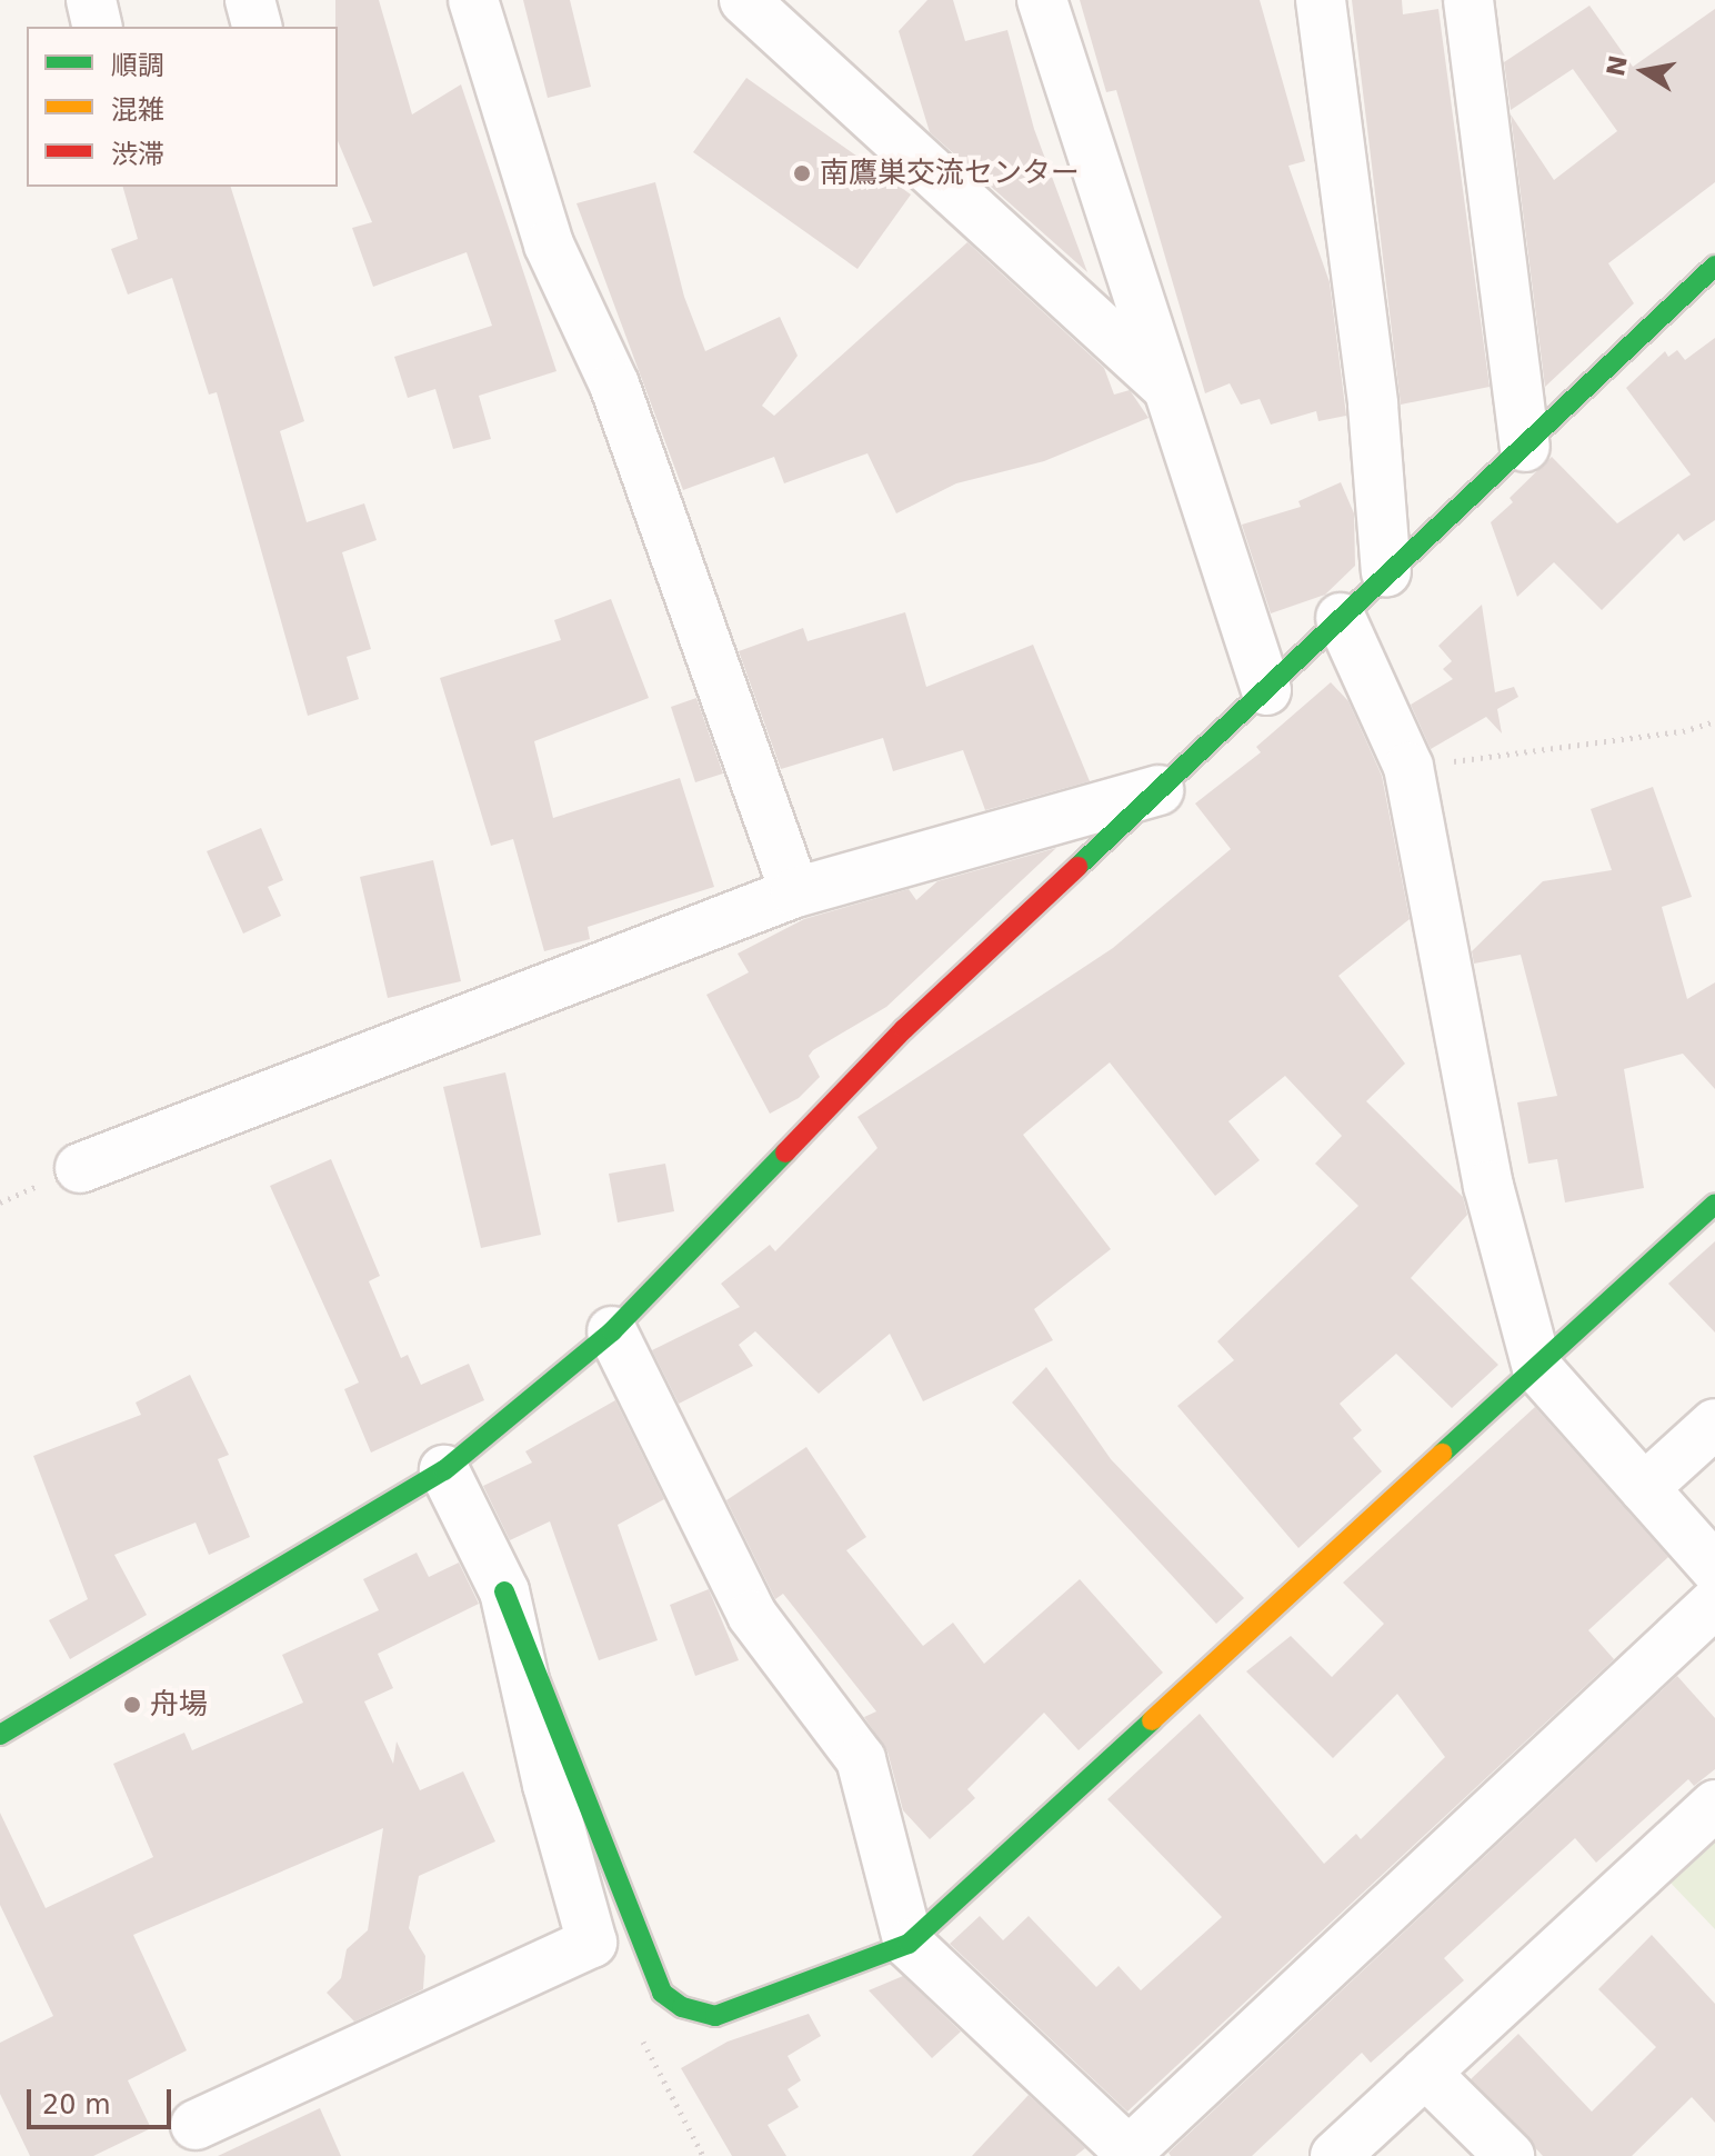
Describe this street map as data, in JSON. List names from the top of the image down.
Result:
{
  "places": ["南鷹巣交流センター", "舟場"],
  "legend": ["順調", "混雑", "渋滞"],
  "scale_bar": "20 m",
  "north": "left"
}
